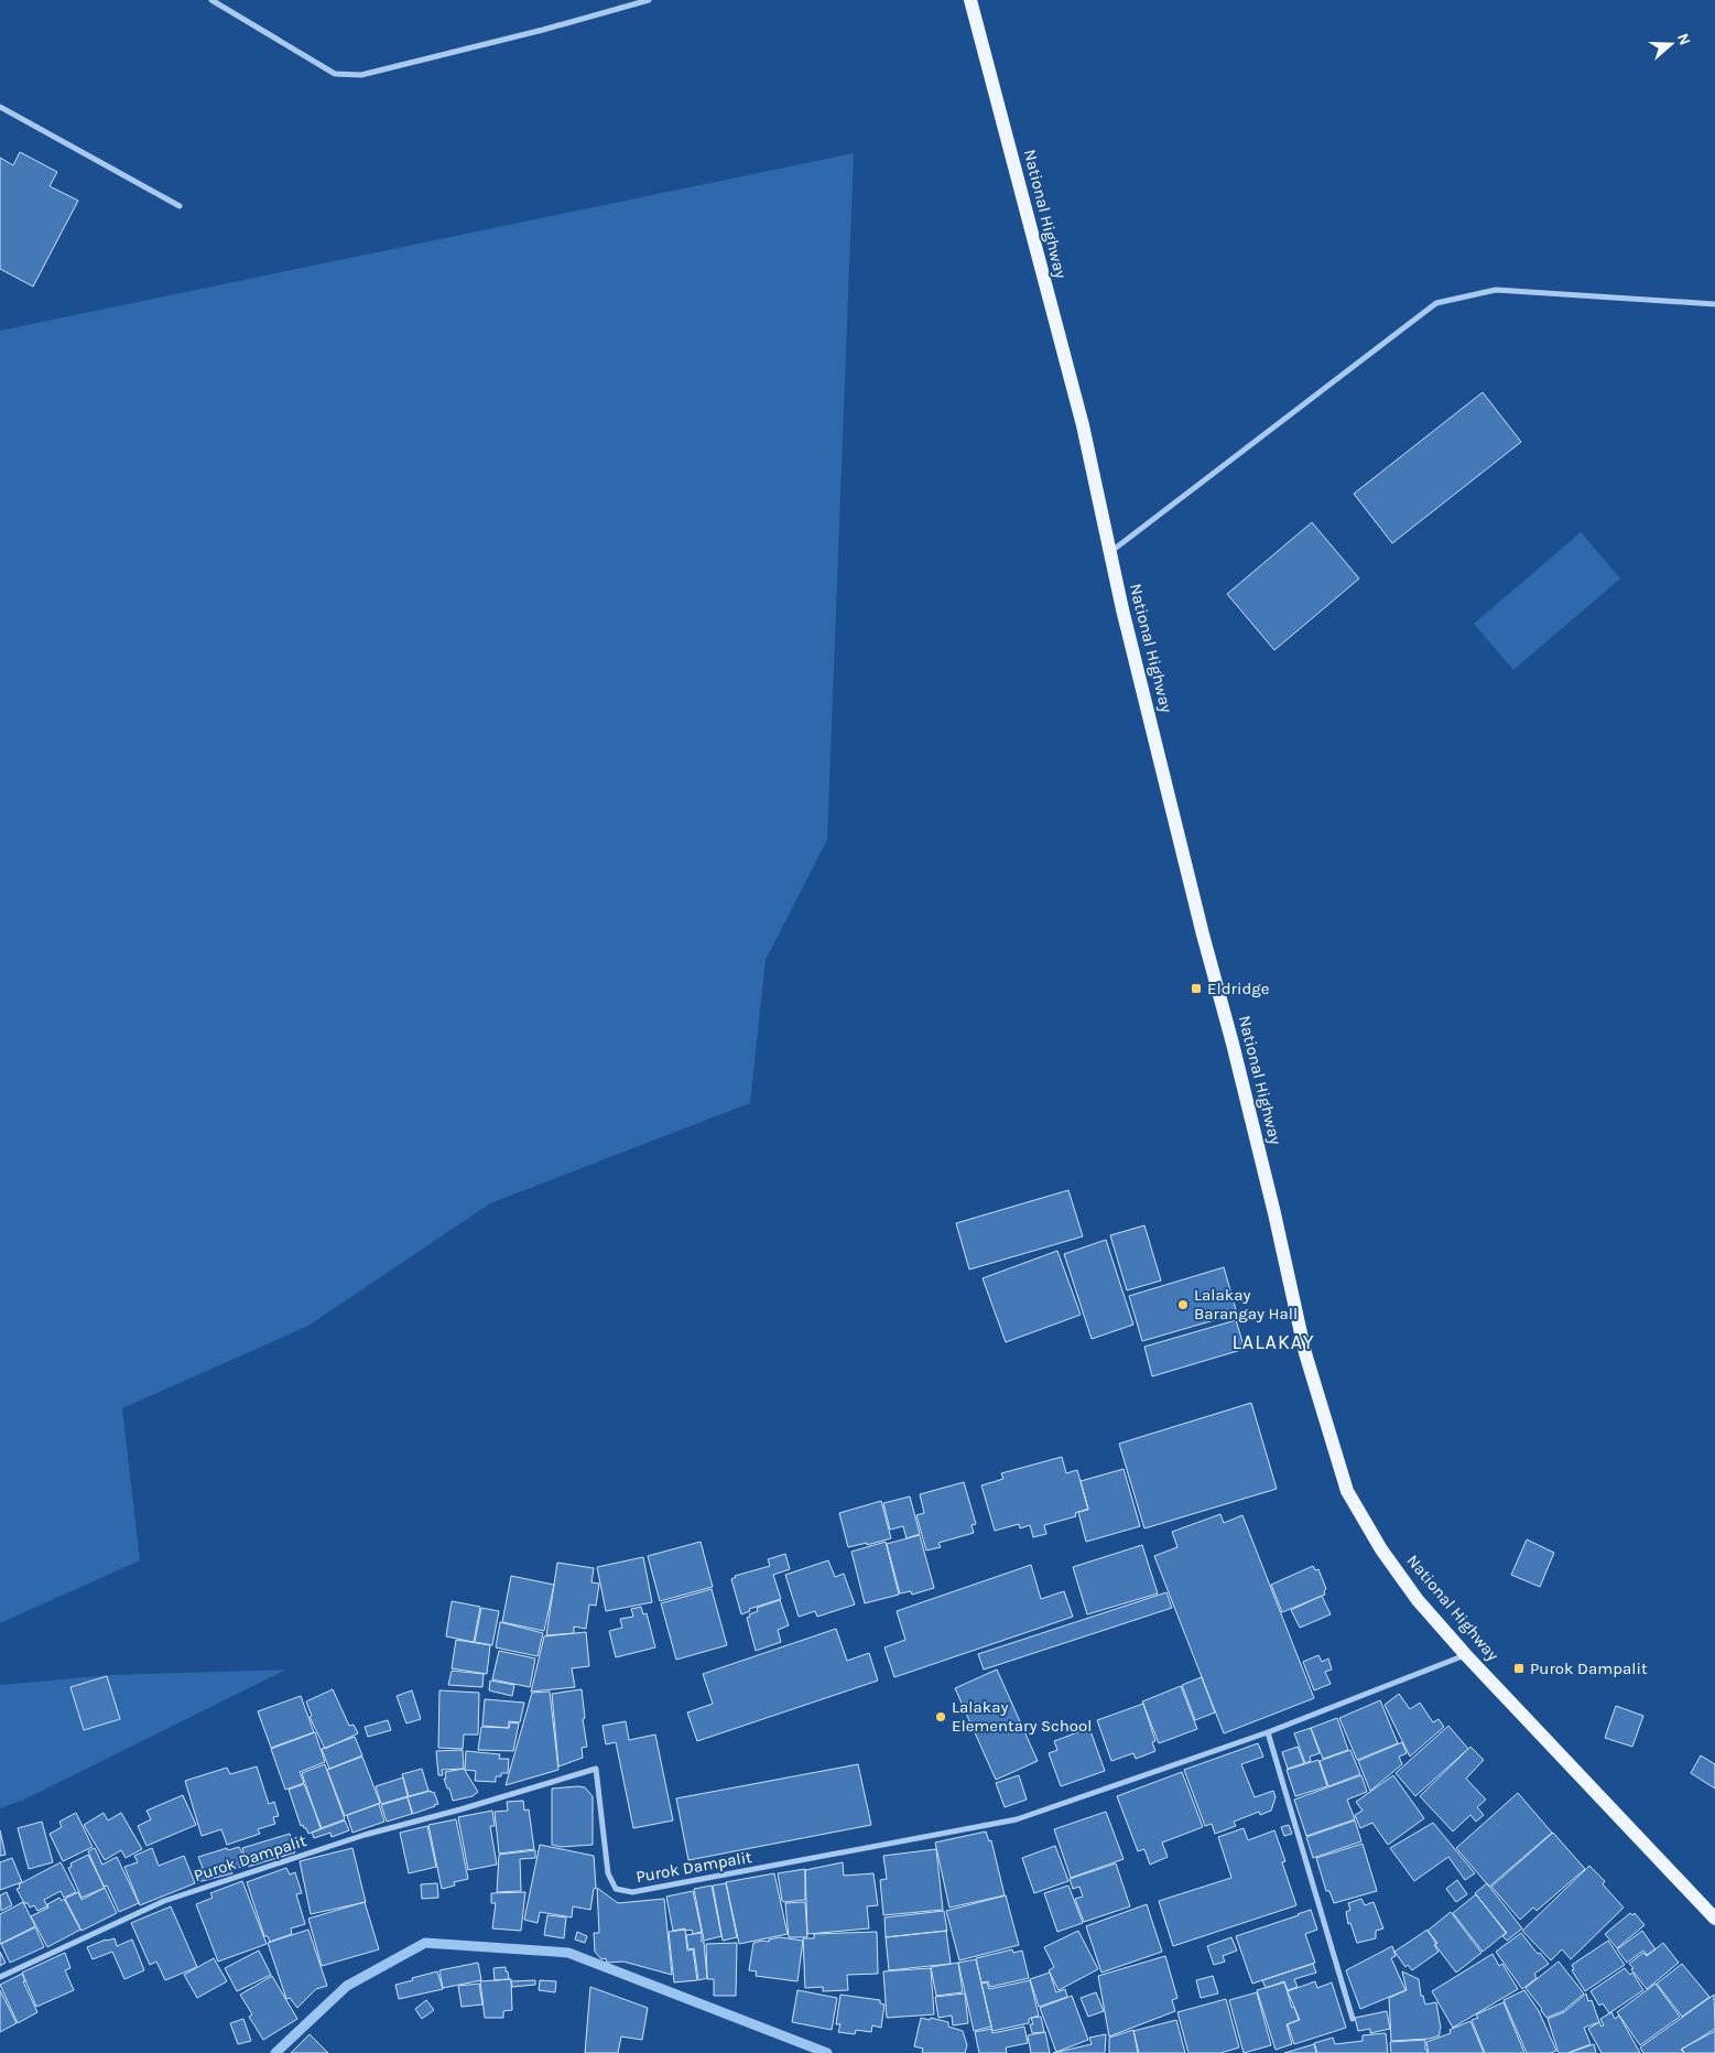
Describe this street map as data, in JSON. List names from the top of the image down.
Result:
{
  "streets": {
    "main road": ["National Highway"],
    "street": ["Purok Dampalit"]
  },
  "crossings": [
    ["National Highway", "Purok Dampalit"]
  ],
  "districts": ["LALAKAY"],
  "places": {
    "transit": ["Eldridge", "Purok Dampalit"],
    "other": ["Lalakay Barangay Hall", "Lalakay Elementary School"]
  },
  "north": "right"
}
